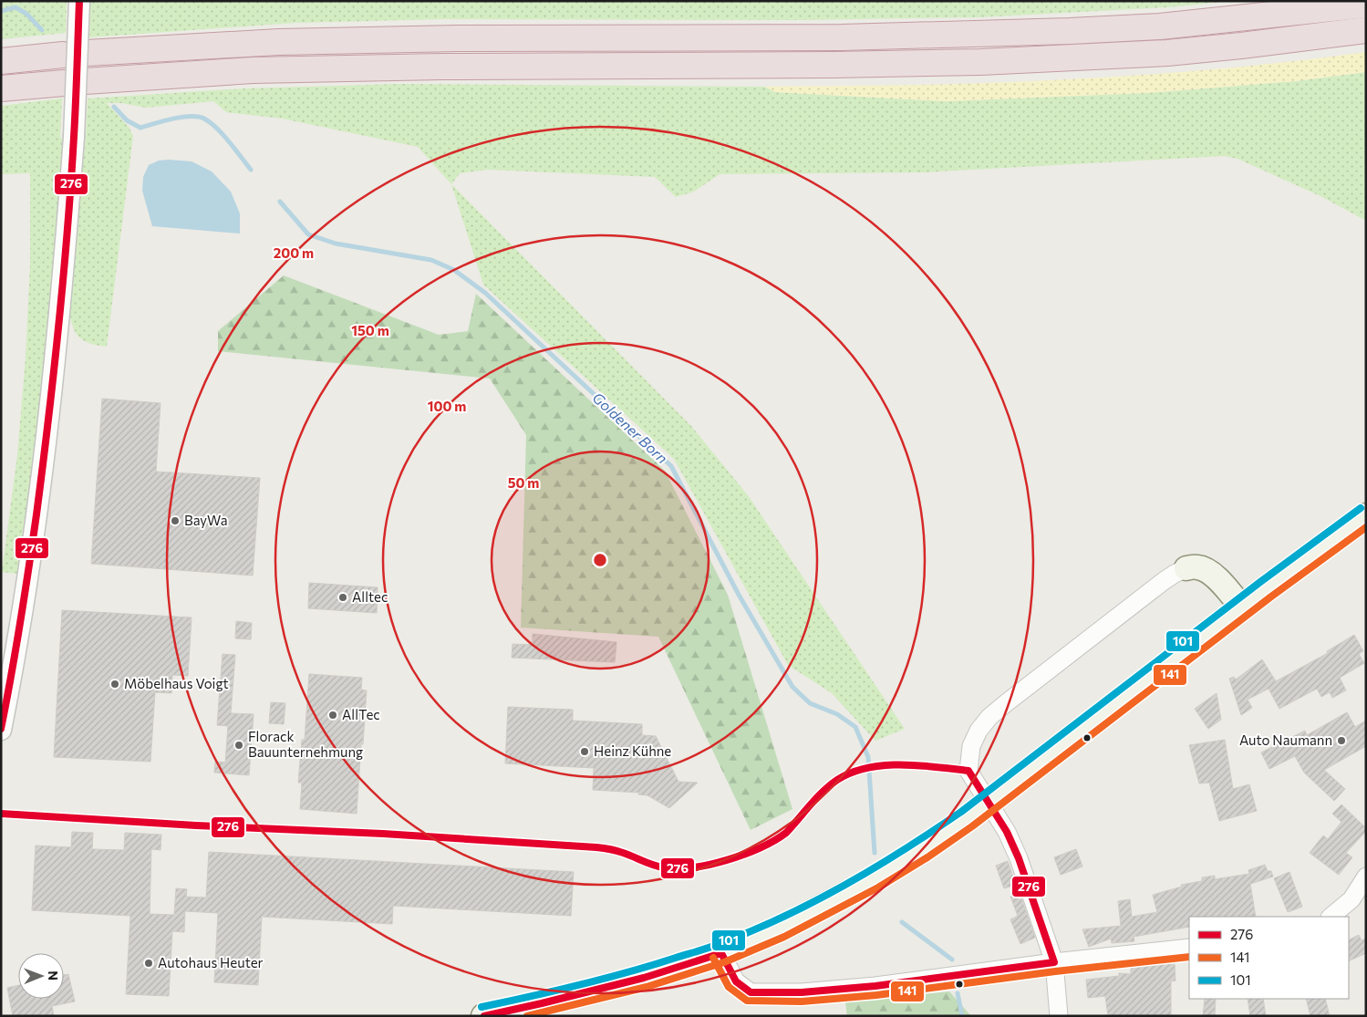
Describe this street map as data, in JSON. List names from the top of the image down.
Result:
{
  "water": ["Goldener Born"],
  "places": [
    "BayWa",
    "Alltec",
    "Möbelhaus Voigt",
    "AllTec",
    "Auto Naumann",
    "Florack Bauunternehmung",
    "Heinz Kühne",
    "Autohaus Heuter"
  ],
  "lines": ["transit line 276", "transit line 101", "transit line 141"],
  "legend": ["276", "141", "101"],
  "north": "right",
  "rings": [
    "200 m",
    "150 m",
    "100 m",
    "50 m"
  ]
}
